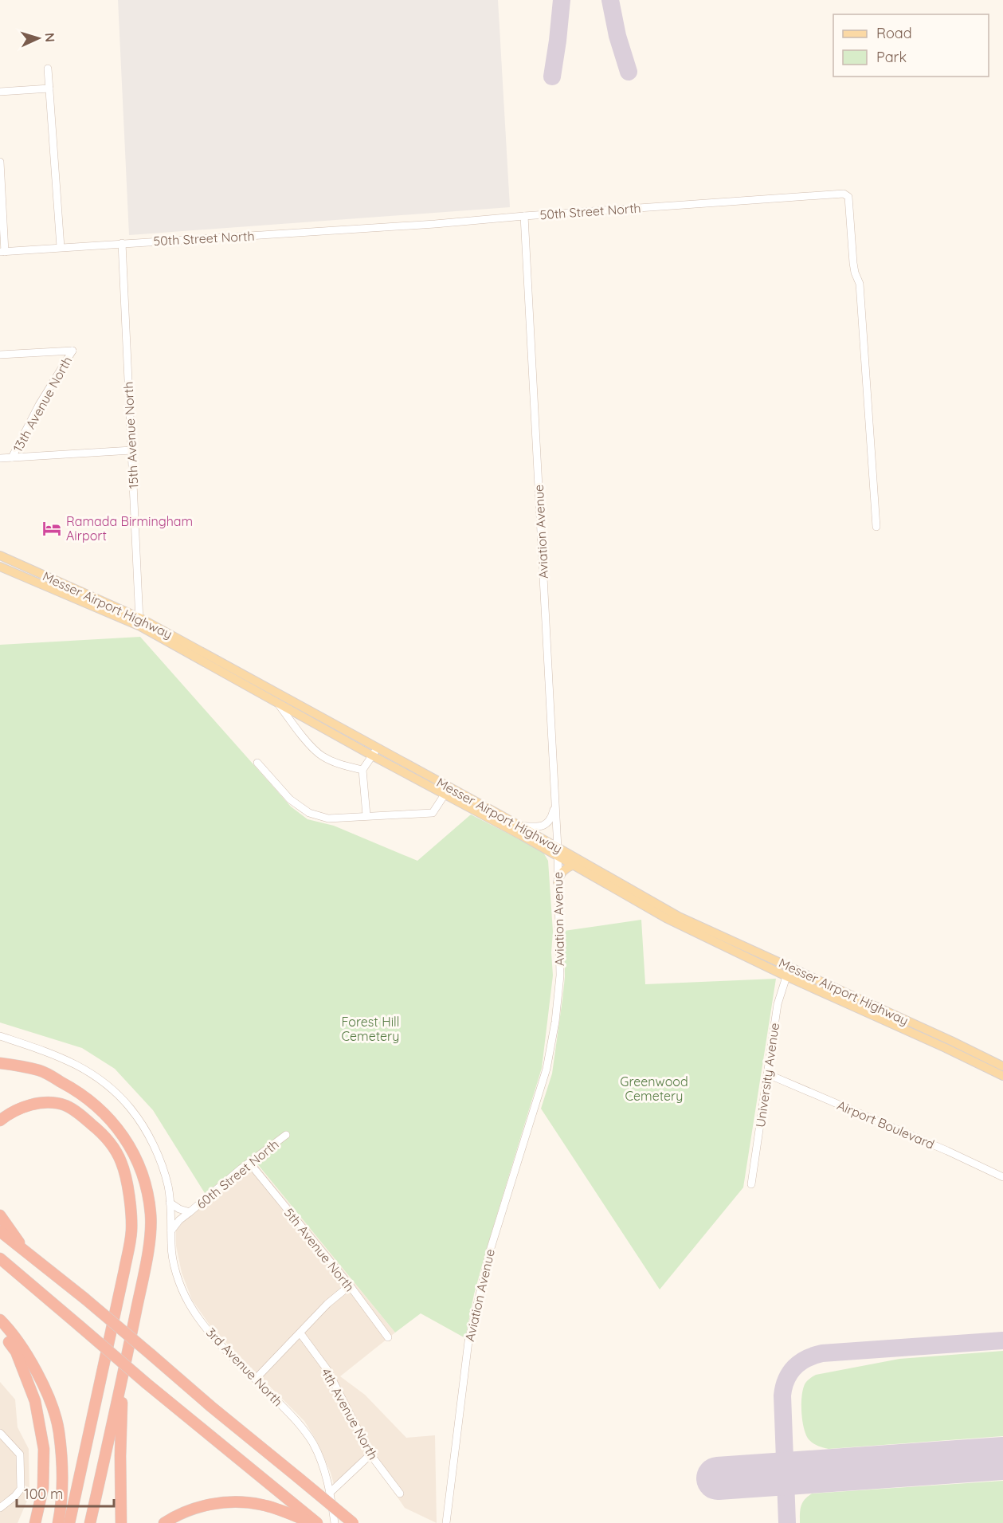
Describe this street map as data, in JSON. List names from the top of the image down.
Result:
{
  "streets": {
    "main road": ["Messer Airport Highway"],
    "street": [
      "50th Street North",
      "13th Avenue North",
      "15th Avenue North",
      "Aviation Avenue",
      "University Avenue",
      "Airport Boulevard",
      "60th Street North",
      "5th Avenue North",
      "3rd Avenue North",
      "4th Avenue North"
    ]
  },
  "crossings": [
    ["50th Street North", "15th Avenue North"],
    ["50th Street North", "Aviation Avenue"],
    ["15th Avenue North", "Messer Airport Highway"],
    ["Aviation Avenue", "Messer Airport Highway"],
    ["Messer Airport Highway", "University Avenue"],
    ["University Avenue", "Airport Boulevard"],
    ["60th Street North", "5th Avenue North"],
    ["60th Street North", "3rd Avenue North"]
  ],
  "parks": ["Forest Hill Cemetery", "Greenwood Cemetery"],
  "places": {
    "hotel": ["Ramada Birmingham Airport"]
  },
  "legend": ["Road", "Park"],
  "scale_bar": "100 m",
  "north": "right"
}
